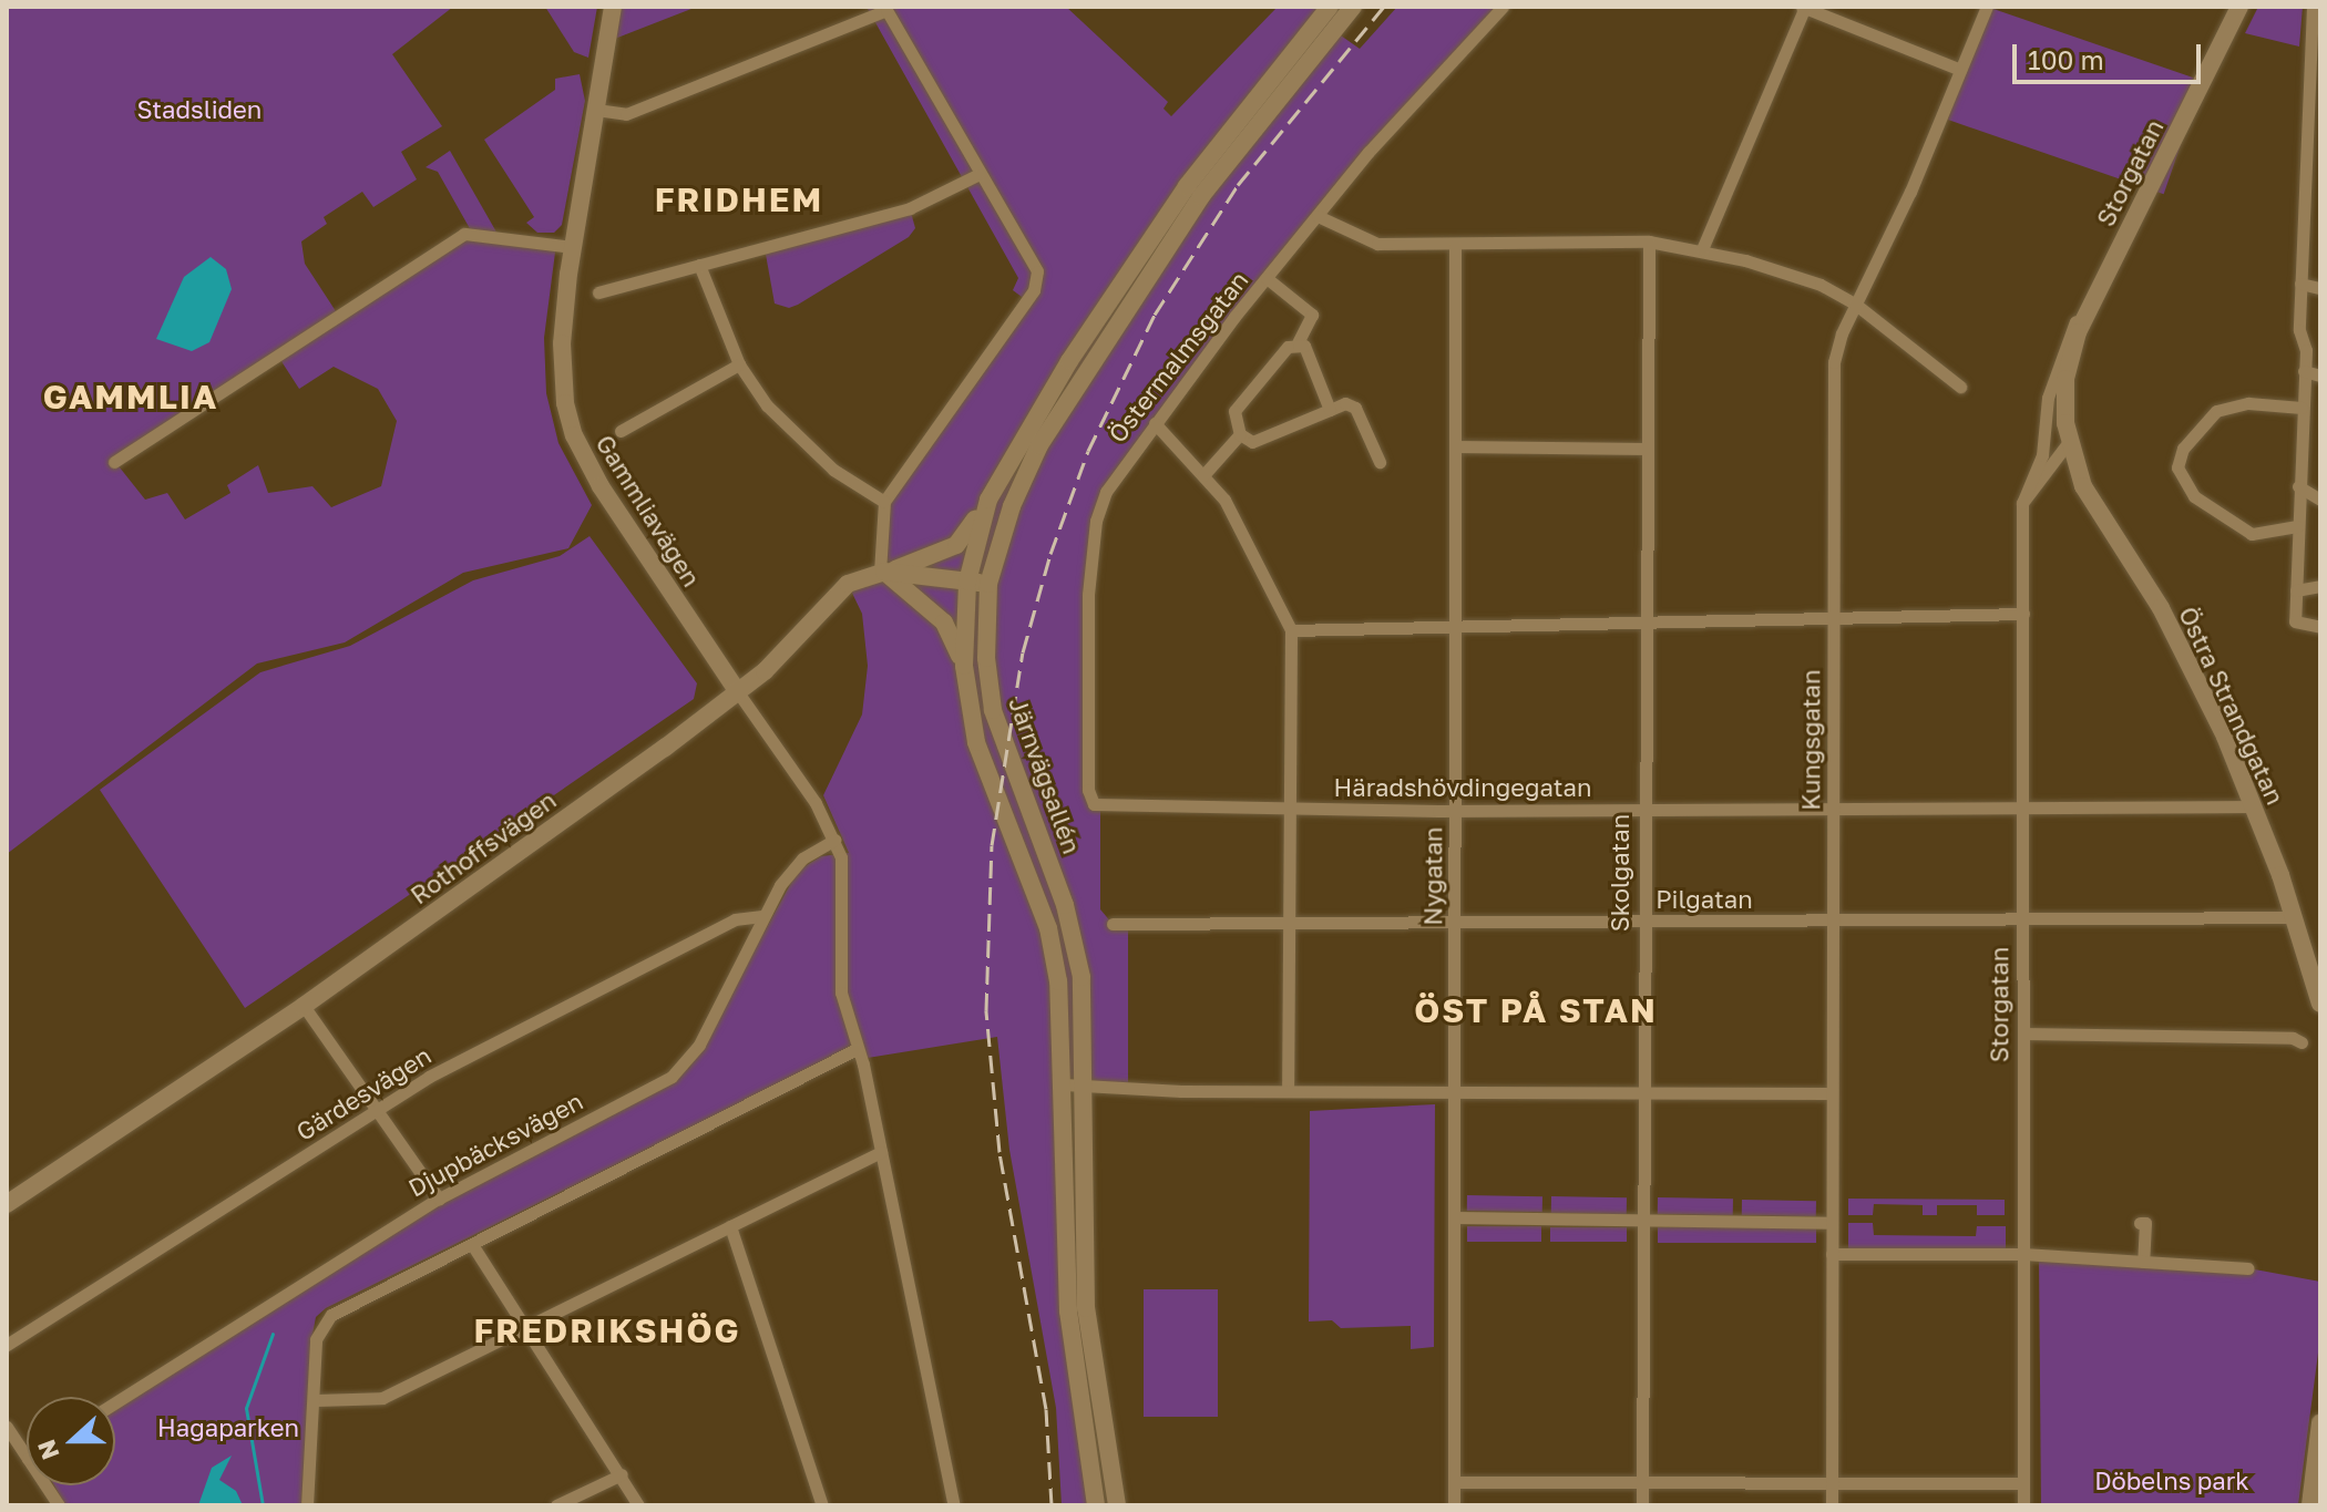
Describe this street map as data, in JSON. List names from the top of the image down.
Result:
{
  "streets": {
    "main road": [
      "Storgatan",
      "Gammliavägen",
      "Östra Strandgatan",
      "Järnvägsallén",
      "Rothoffsvägen"
    ],
    "street": [
      "Östermalmsgatan",
      "Kungsgatan",
      "Häradshövdingegatan",
      "Skolgatan",
      "Nygatan",
      "Pilgatan",
      "Gärdesvägen",
      "Djupbäcksvägen"
    ]
  },
  "crossings": [
    ["Storgatan", "Östra Strandgatan"],
    ["Storgatan", "Häradshövdingegatan"],
    ["Storgatan", "Pilgatan"],
    ["Östermalmsgatan", "Häradshövdingegatan"],
    ["Gammliavägen", "Rothoffsvägen"],
    ["Gammliavägen", "Djupbäcksvägen"],
    ["Östra Strandgatan", "Häradshövdingegatan"],
    ["Östra Strandgatan", "Pilgatan"],
    ["Kungsgatan", "Häradshövdingegatan"],
    ["Kungsgatan", "Pilgatan"],
    ["Järnvägsallén", "Rothoffsvägen"],
    ["Häradshövdingegatan", "Skolgatan"],
    ["Häradshövdingegatan", "Nygatan"],
    ["Skolgatan", "Pilgatan"],
    ["Nygatan", "Pilgatan"],
    ["Gärdesvägen", "Djupbäcksvägen"]
  ],
  "districts": [
    "FRIDHEM",
    "GAMMLIA",
    "ÖST PÅ STAN",
    "FREDRIKSHÖG"
  ],
  "parks": ["Stadsliden", "Hagaparken", "Döbelns park"],
  "scale_bar": "100 m",
  "north": "left"
}
